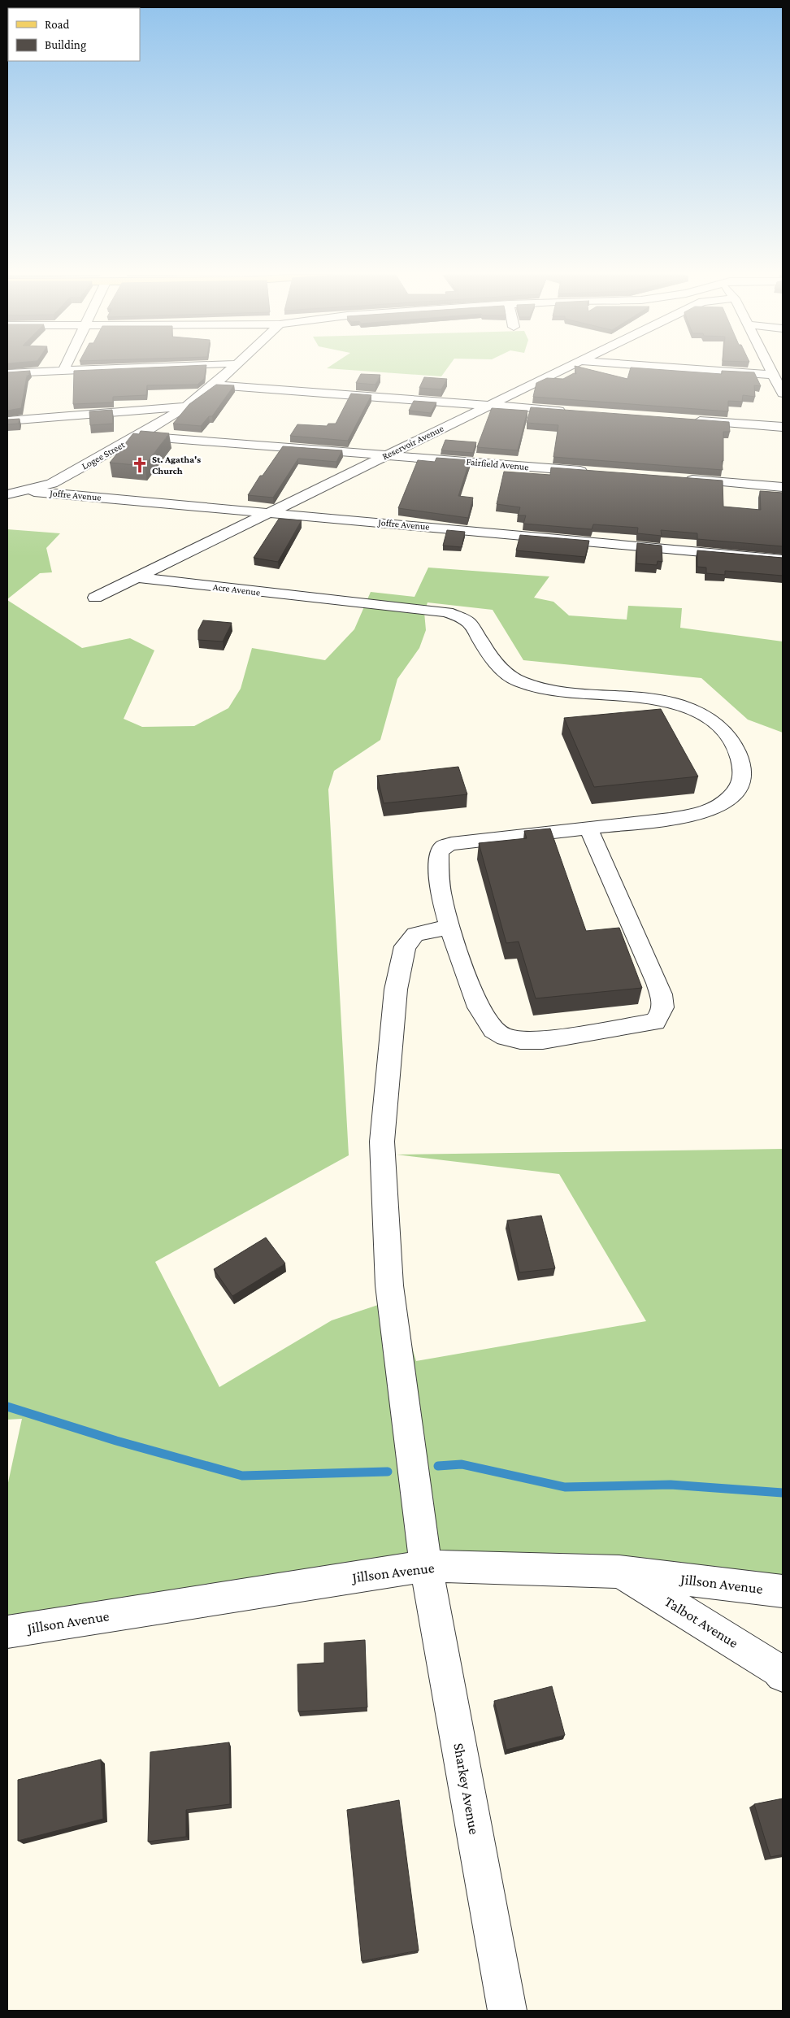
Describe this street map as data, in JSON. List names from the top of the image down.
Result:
{
  "streets": {
    "street": [
      "Reservoir Avenue",
      "Logee Street",
      "Fairfield Avenue",
      "Joffre Avenue",
      "Acre Avenue",
      "Jillson Avenue",
      "Talbot Avenue",
      "Sharkey Avenue"
    ]
  },
  "crossings": [
    ["Reservoir Avenue", "Fairfield Avenue"],
    ["Reservoir Avenue", "Joffre Avenue"],
    ["Reservoir Avenue", "Acre Avenue"],
    ["Logee Street", "Fairfield Avenue"],
    ["Logee Street", "Joffre Avenue"],
    ["Acre Avenue", "Sharkey Avenue"],
    ["Jillson Avenue", "Talbot Avenue"],
    ["Jillson Avenue", "Sharkey Avenue"]
  ],
  "places": {
    "church": ["St. Agatha's Church"]
  },
  "legend": ["Road", "Building"]
}
